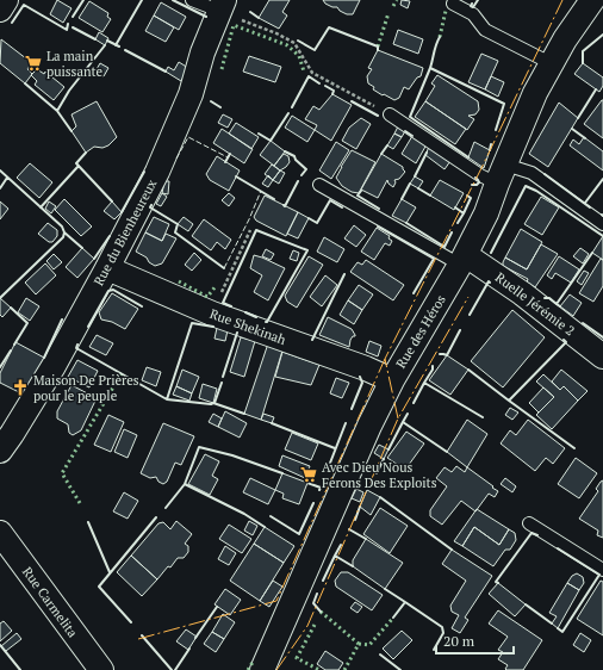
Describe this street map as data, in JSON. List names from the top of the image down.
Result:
{
  "streets": {
    "street": [
      "Rue du Bienheureux",
      "Ruelle Jérémie 2",
      "Rue Shekinah",
      "Rue des Héros",
      "Rue Carmelita"
    ]
  },
  "crossings": [
    ["Rue du Bienheureux", "Rue Shekinah"],
    ["Ruelle Jérémie 2", "Rue des Héros"],
    ["Rue Shekinah", "Rue des Héros"]
  ],
  "places": {
    "supermarket": ["La main puissante", "Avec Dieu Nous Ferons Des Exploits"],
    "church": ["Maison De Prières pour le peuple"]
  },
  "scale_bar": "20 m"
}
